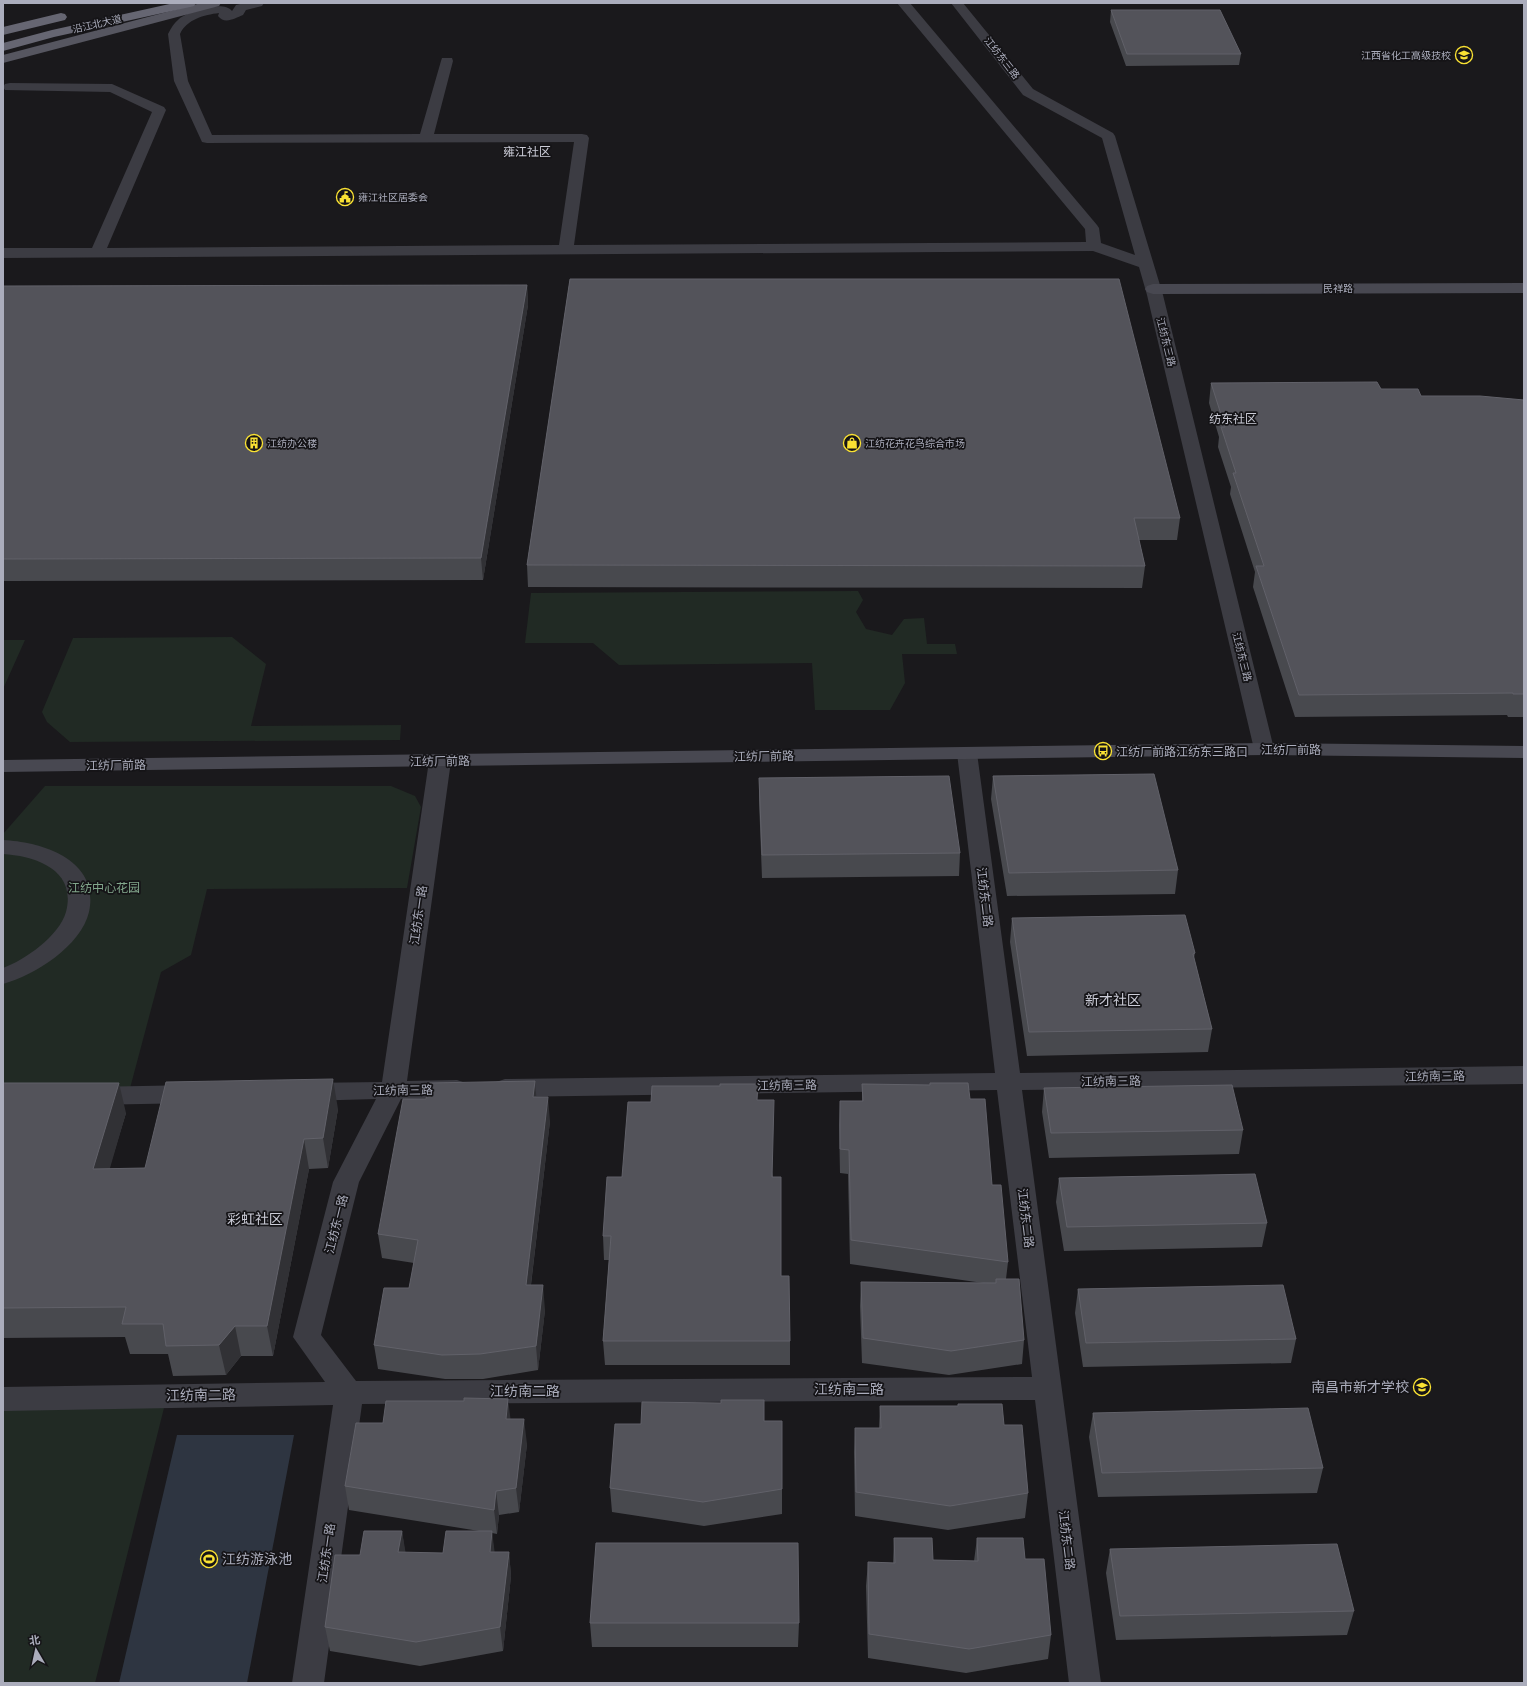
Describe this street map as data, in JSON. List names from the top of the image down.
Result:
{
  "streets": {
    "highway": ["沿江北大道"],
    "main road": ["民祥路", "江纺厂前路"],
    "street": [
      "江纺东三路",
      "江纺东二路",
      "江纺东一路",
      "江纺南三路",
      "江纺南二路"
    ]
  },
  "crossings": [
    ["江纺东三路", "民祥路"],
    ["江纺东三路", "江纺厂前路"],
    ["江纺厂前路", "江纺东二路"],
    ["江纺厂前路", "江纺东一路"],
    ["江纺东二路", "江纺南三路"],
    ["江纺东二路", "江纺南二路"],
    ["江纺东一路", "江纺南三路"],
    ["江纺东一路", "江纺南二路"]
  ],
  "districts": [
    "雍江社区",
    "纺东社区",
    "新才社区",
    "彩虹社区"
  ],
  "parks": ["江纺中心花园"],
  "places": {
    "school or university": ["江西省化工高级技校", "南昌市新才学校"],
    "public building": ["雍江社区居委会"],
    "building": ["江纺办公楼"],
    "shop": ["江纺花卉花鸟综合市场"],
    "bus stop": ["江纺厂前路江纺东三路口"],
    "sports": ["江纺游泳池"]
  },
  "north": "top"
}
